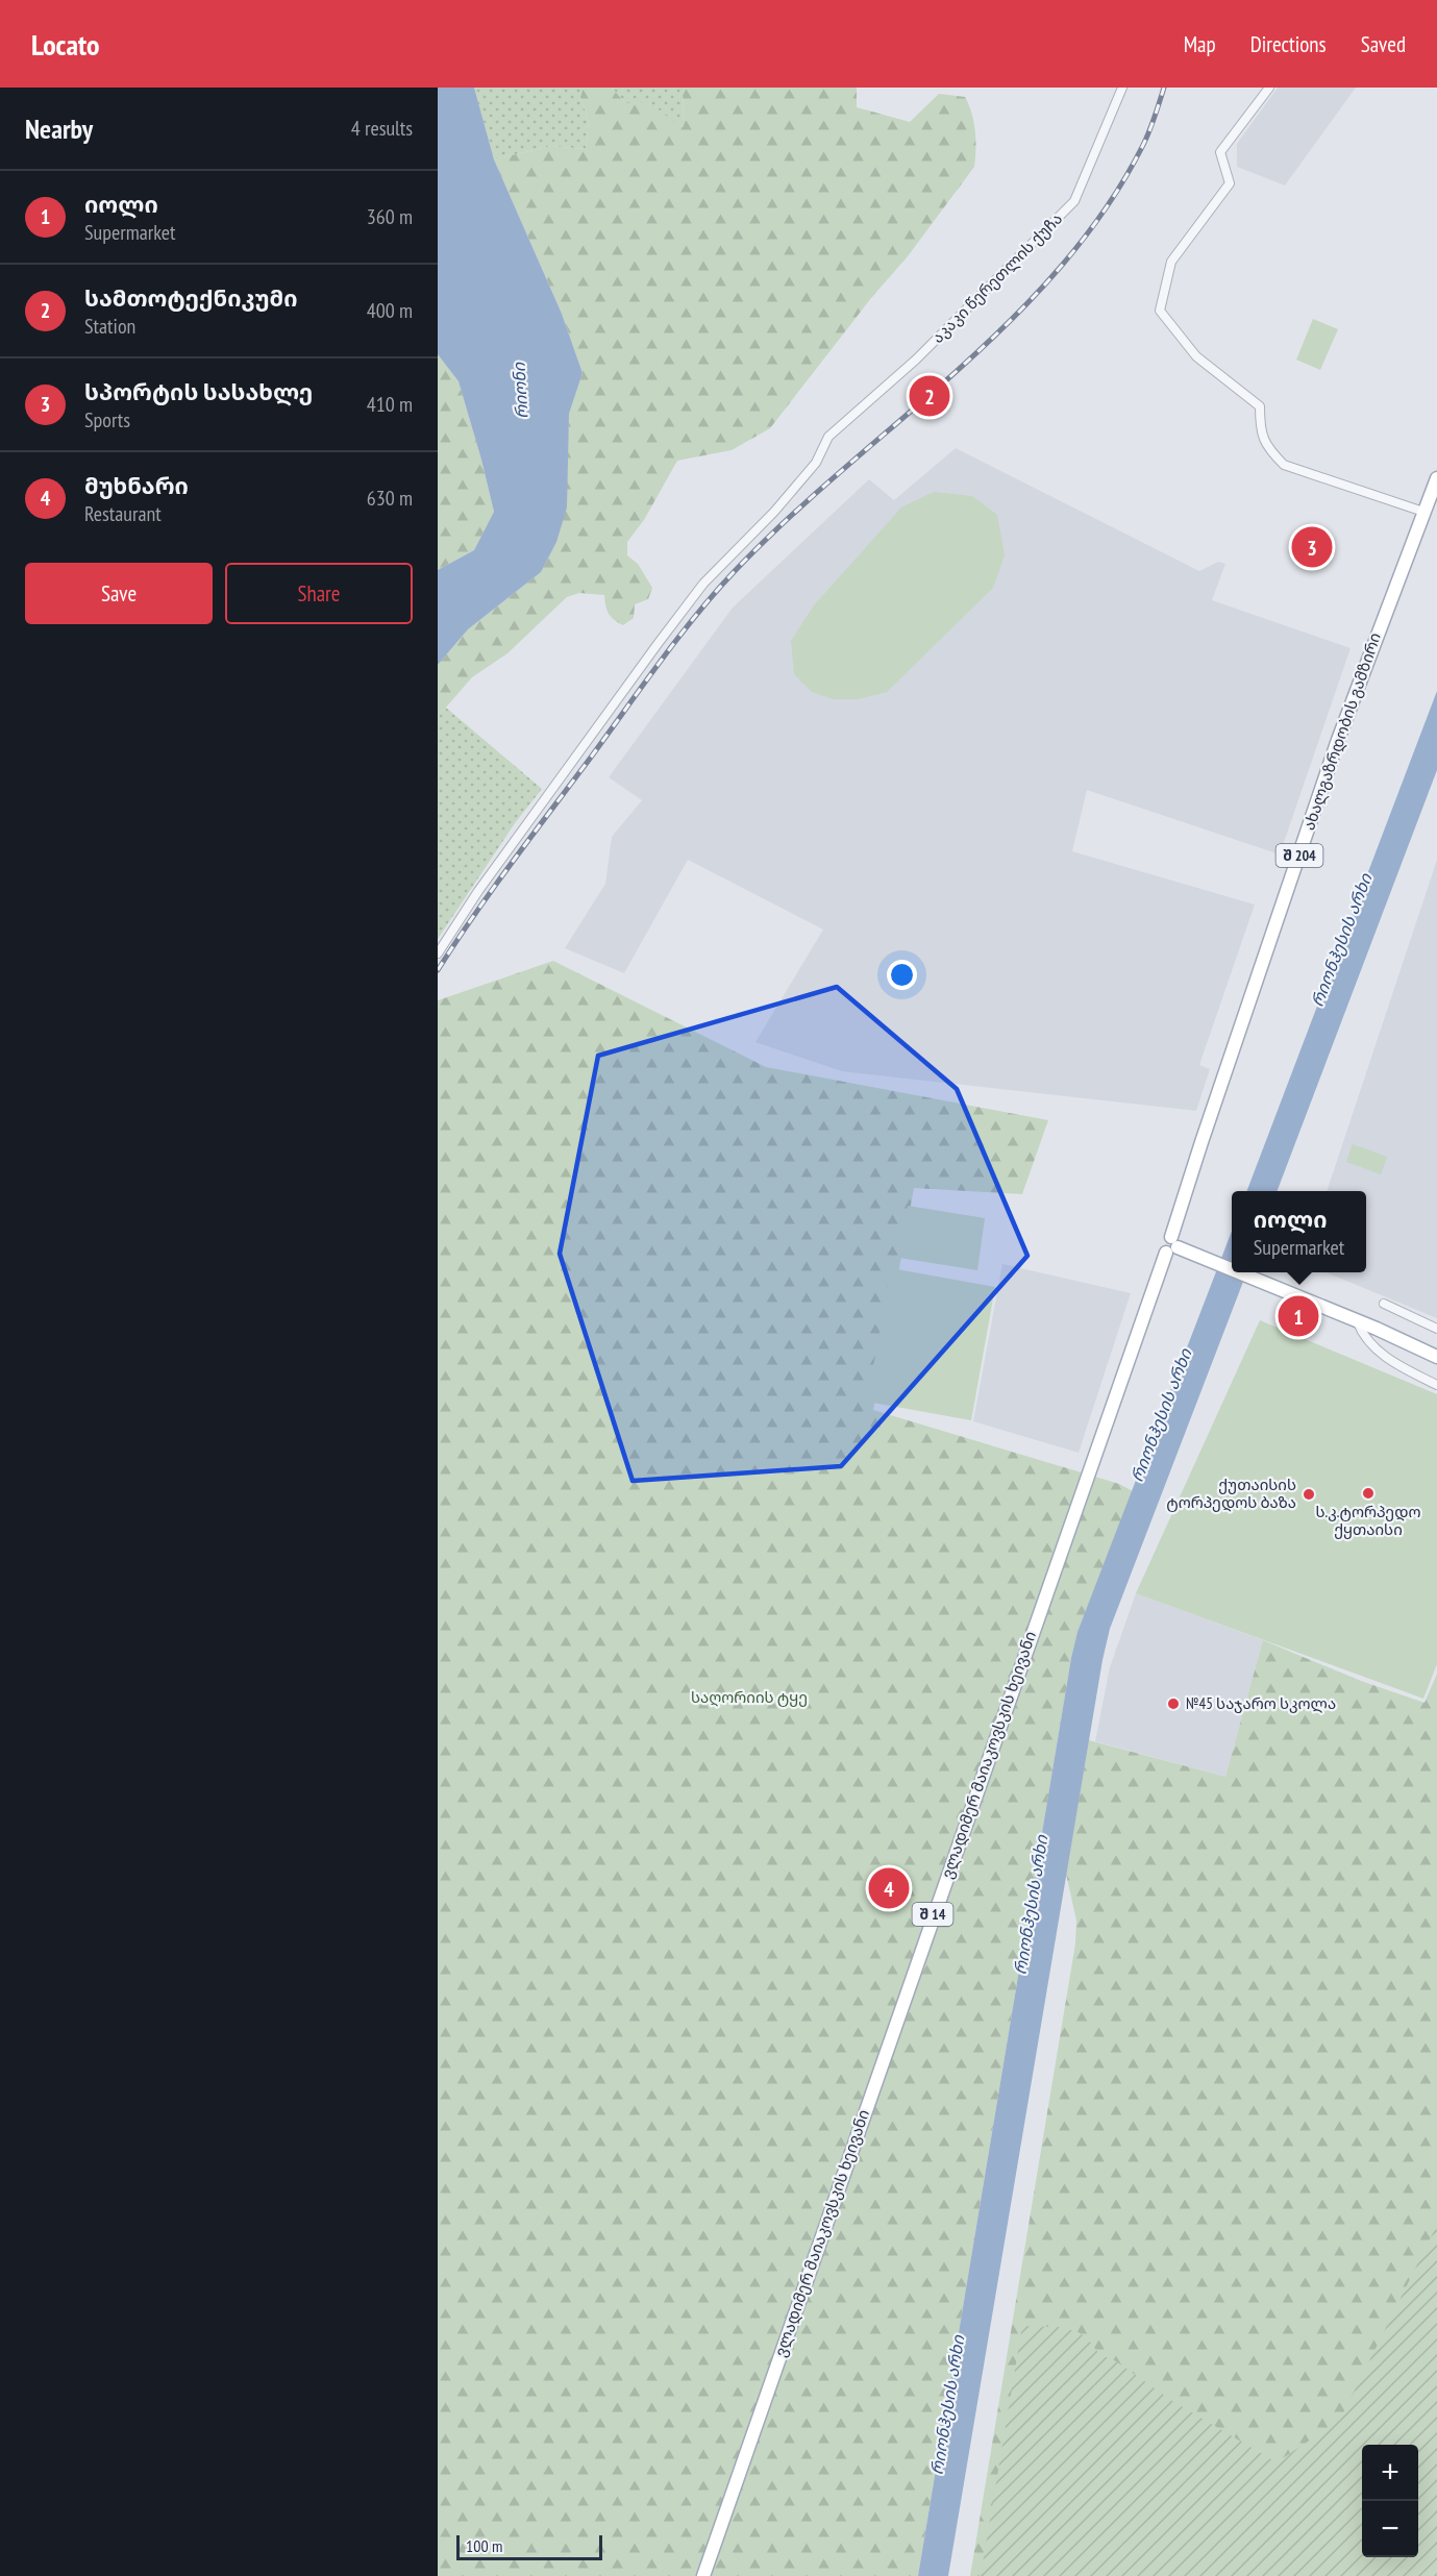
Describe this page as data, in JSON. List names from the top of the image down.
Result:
{
  "streets": {
    "main road": [
      "ახალგაზრდობის გამზირი",
      "შ 204",
      "ვლადიმერ მაიაკოვსკის ხეივანი",
      "შ 14"
    ],
    "street": ["აკაკი წერეთლის ქუჩა"]
  },
  "crossings": [
    ["ახალგაზრდობის გამზირი", "ვლადიმერ მაიაკოვსკის ხეივანი"]
  ],
  "water": ["რიონი", "რიონჰესის არხი"],
  "parks": ["საღორიის ტყე"],
  "places": ["ს.კ.ტორპედო ქყთაისი", "ქუთაისის ტორპედოს ბაზა", "№45 საჯარო სკოლა"],
  "scale_bar": "100 m",
  "page": {
    "header": "Locato",
    "nav": ["Map", "Directions", "Saved"],
    "heading": ["Nearby", "4 results"],
    "list": [
      {
        "mark": "1",
        "name": "იოლი",
        "note": "Supermarket",
        "value": "360 m"
      },
      {
        "mark": "2",
        "name": "სამთოტექნიკუმი",
        "note": "Station",
        "value": "400 m"
      },
      {
        "mark": "3",
        "name": "სპორტის სასახლე",
        "note": "Sports",
        "value": "410 m"
      },
      {
        "mark": "4",
        "name": "მუხნარი",
        "note": "Restaurant",
        "value": "630 m"
      }
    ],
    "pins": [
      "2",
      "3",
      "1",
      "4"
    ],
    "buttons": ["Save", "Share"],
    "popup": ["იოლი", "Supermarket"],
    "map_buttons": ["+", "−"],
    "scale": "100 m"
  }
}
